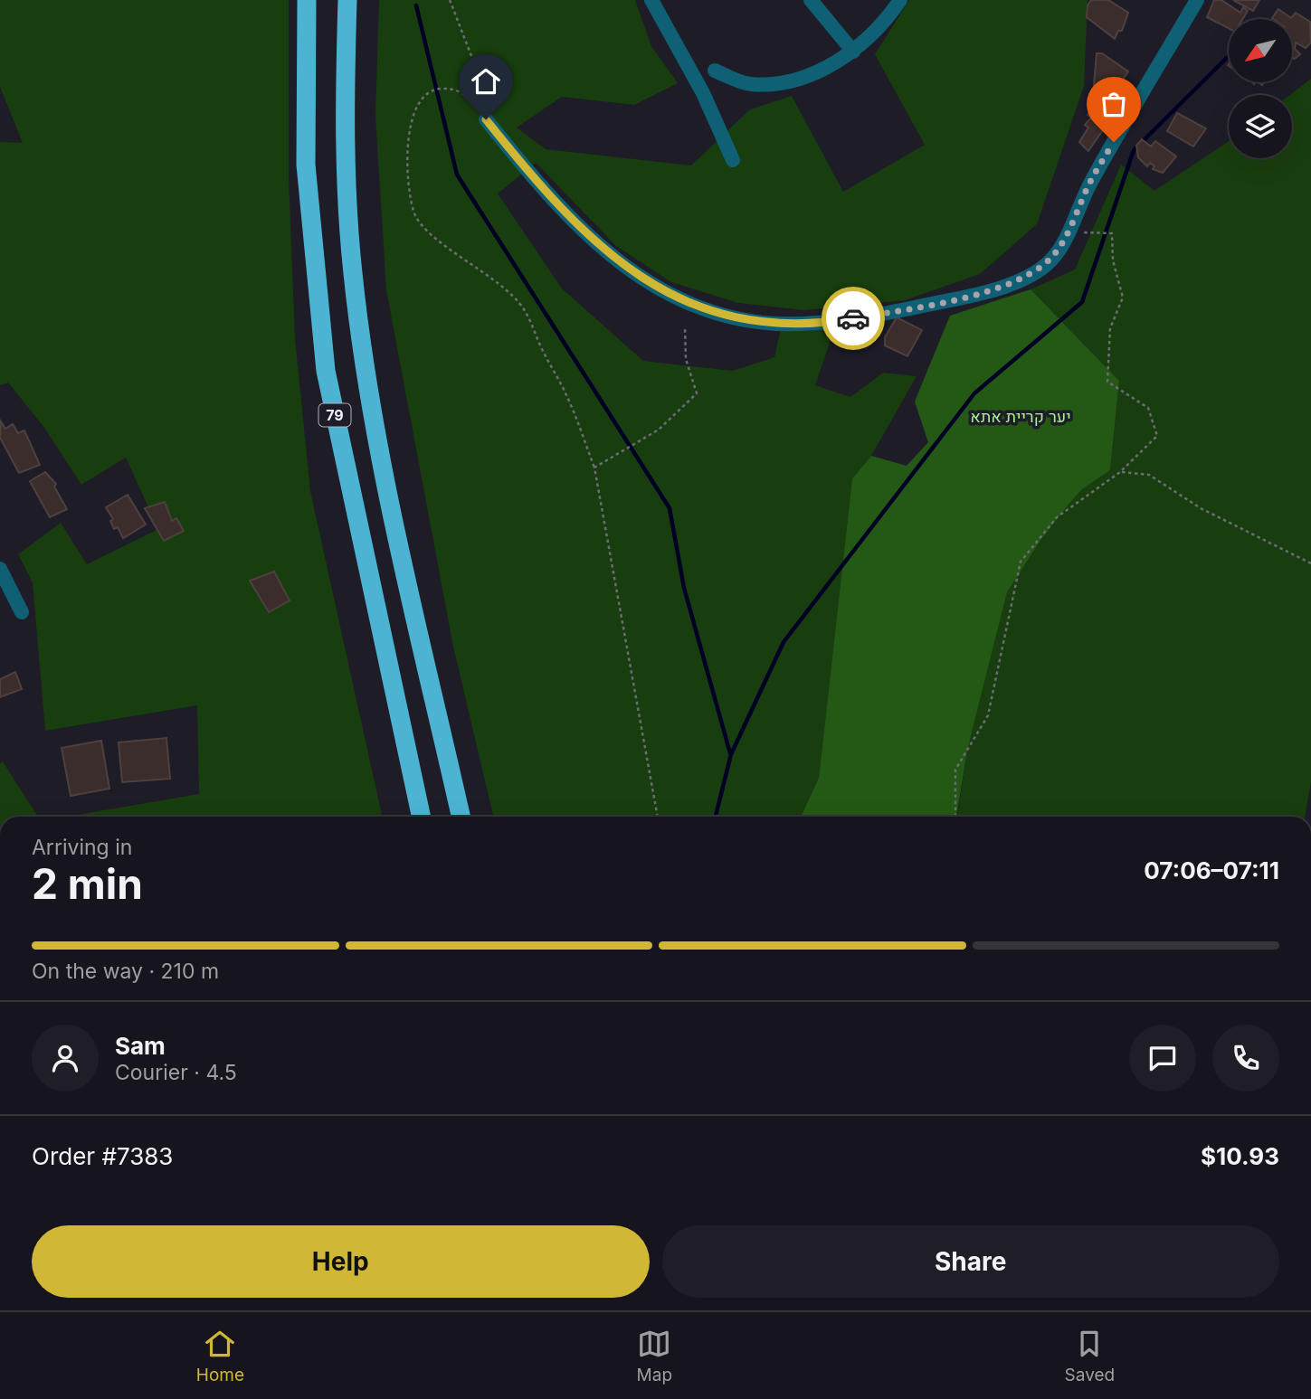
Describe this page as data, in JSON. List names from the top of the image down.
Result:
{
  "streets": {
    "highway": ["79"]
  },
  "parks": ["יער קריית אתא"],
  "north": "bottom left",
  "page": {
    "heading": ["2 min", "Arriving in", "07:06–07:11"],
    "panel": [
      "Sam",
      "Courier · 4.5",
      "Order #7383",
      "$10.93"
    ],
    "bar": "On the way · 210 m",
    "buttons": ["Help", "Share"],
    "tabs": ["Home", "Map", "Saved"]
  }
}
